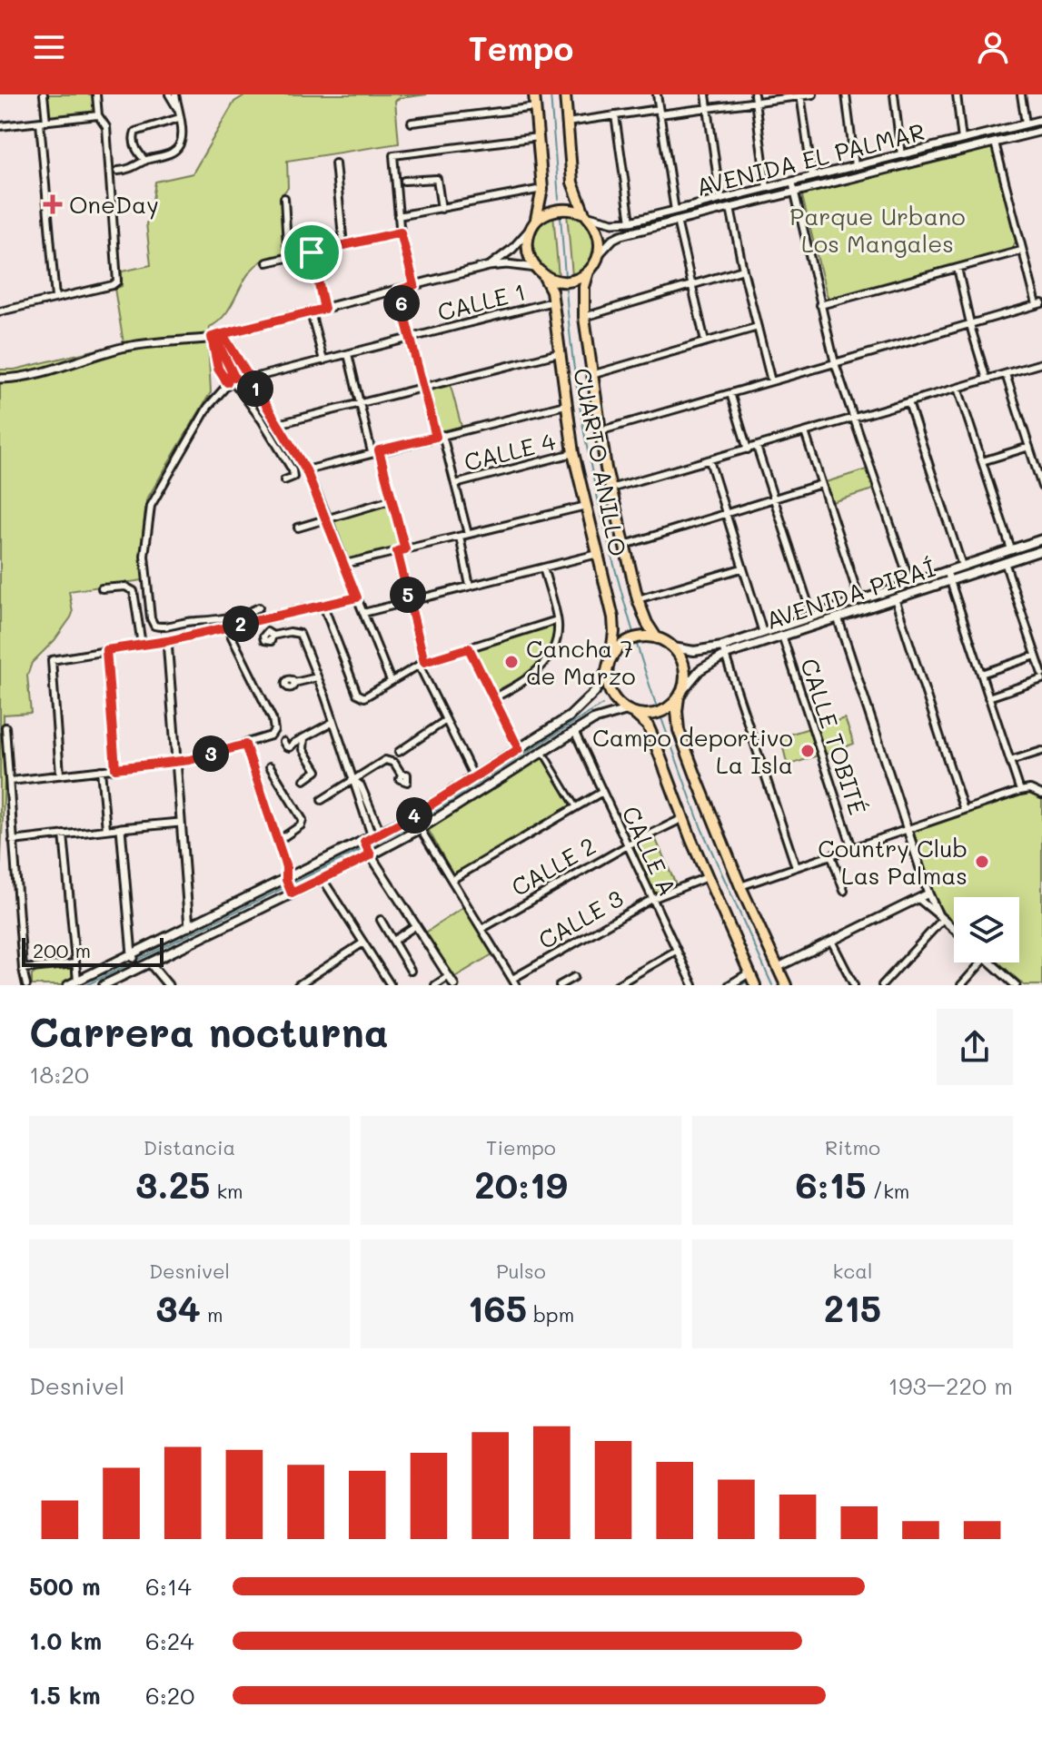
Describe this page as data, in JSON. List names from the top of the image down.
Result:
{
  "streets": {
    "highway": ["CUARTO ANILLO"],
    "main road": ["AVENIDA PIRAÍ"],
    "street": [
      "AVENIDA EL PALMAR",
      "CALLE 1",
      "CALLE 4",
      "CALLE TOBITÉ",
      "CALLE A",
      "CALLE 2",
      "CALLE 3"
    ]
  },
  "crossings": [
    ["AVENIDA EL PALMAR", "CUARTO ANILLO"],
    ["CALLE 1", "CUARTO ANILLO"],
    ["CALLE 4", "CUARTO ANILLO"],
    ["CUARTO ANILLO", "AVENIDA PIRAÍ"],
    ["AVENIDA PIRAÍ", "CALLE TOBITÉ"],
    ["CALLE A", "CALLE 2"],
    ["CALLE A", "CALLE 3"]
  ],
  "parks": ["Parque Urbano Los Mangales"],
  "places": {
    "health": ["OneDay"],
    "other": ["Cancha 7 de Marzo", "Campo deportivo La Isla", "Country Club Las Palmas"]
  },
  "scale_bar": "200 m",
  "page": {
    "header": "Tempo",
    "pins": [
      "6",
      "1",
      "5",
      "2",
      "3",
      "4"
    ],
    "scale": "200 m",
    "heading": ["Carrera nocturna", "18:20"],
    "stats": [
      ["Distancia", "3.25 km"],
      ["Tiempo", "20:19"],
      ["Ritmo", "6:15 /km"],
      ["Desnivel", "34 m"],
      ["Pulso", "165 bpm"],
      ["kcal", "215"]
    ],
    "chart": ["Desnivel", "193–220 m"],
    "list": [
      {
        "name": "500 m",
        "note": "6:14"
      },
      {
        "name": "1.0 km",
        "note": "6:24"
      },
      {
        "name": "1.5 km",
        "note": "6:20"
      }
    ]
  }
}
